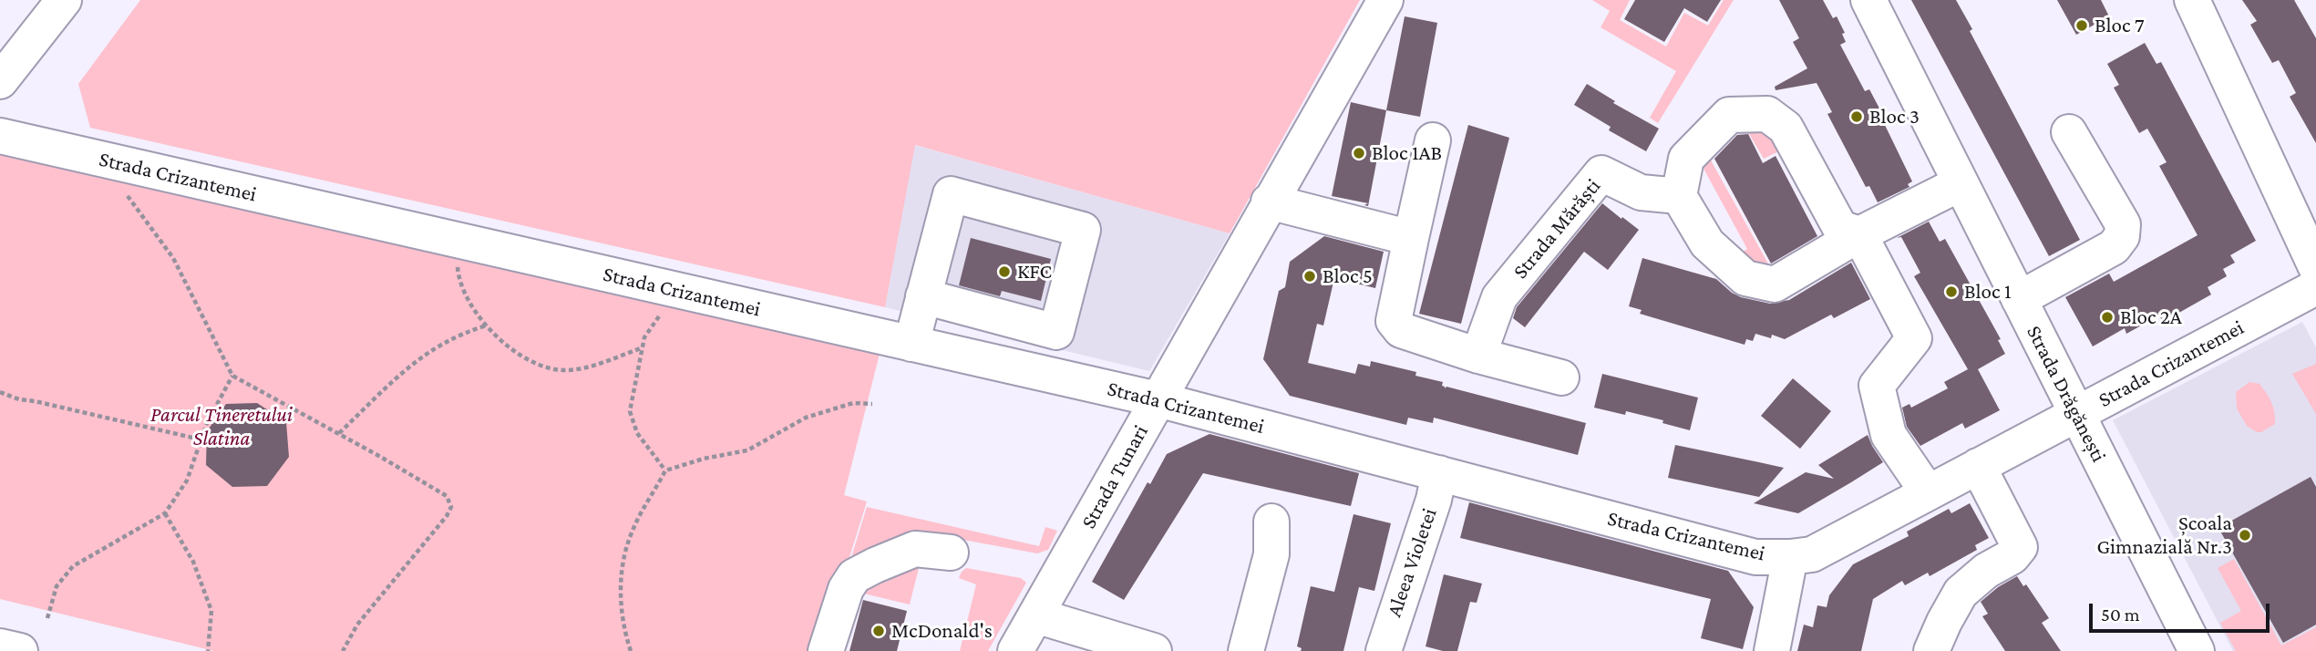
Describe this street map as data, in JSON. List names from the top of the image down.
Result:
{
  "streets": {
    "street": [
      "Strada Crizantemei",
      "Strada Mărăști",
      "Strada Drăgănești",
      "Strada Tunari",
      "Aleea Violetei"
    ]
  },
  "crossings": [
    ["Strada Crizantemei", "Strada Drăgănești"],
    ["Strada Crizantemei", "Strada Tunari"],
    ["Strada Crizantemei", "Aleea Violetei"]
  ],
  "parks": ["Parcul Tineretului Slatina"],
  "places": [
    "Bloc 7",
    "Bloc 3",
    "Bloc 1AB",
    "KFC",
    "Bloc 5",
    "Bloc 1",
    "Bloc 2A",
    "Școala Gimnazială Nr.3",
    "McDonald's"
  ],
  "scale_bar": "50 m"
}
